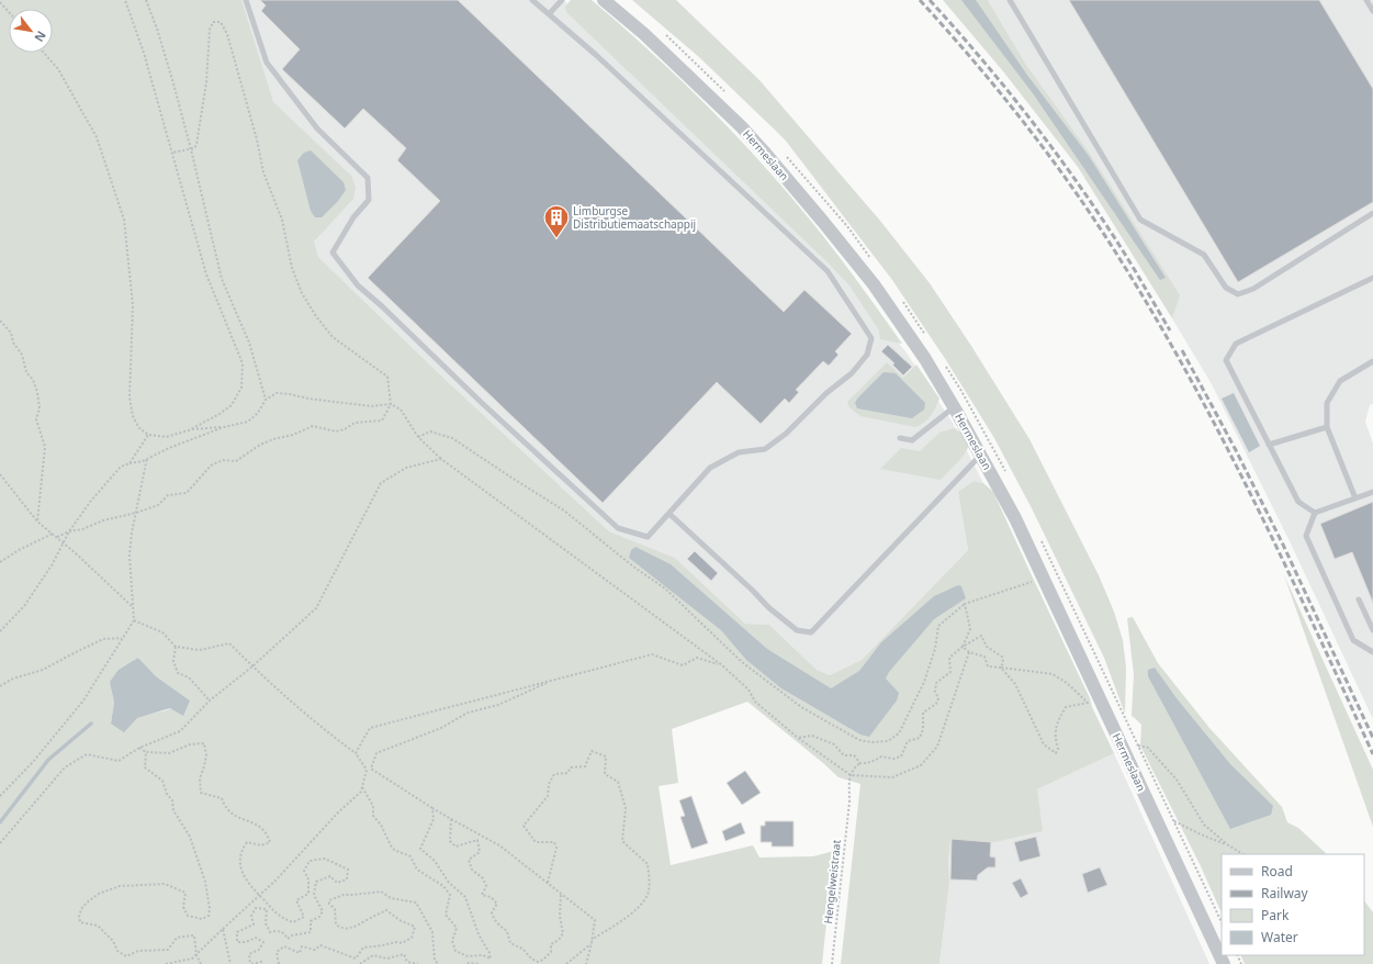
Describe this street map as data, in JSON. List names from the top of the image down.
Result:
{
  "streets": {
    "street": ["Hermeslaan"],
    "path": ["Hengelweistraat"]
  },
  "places": {
    "building": ["Limburgse Distributiemaatschappij"]
  },
  "legend": [
    "Road",
    "Railway",
    "Park",
    "Water"
  ],
  "north": "bottom right"
}
